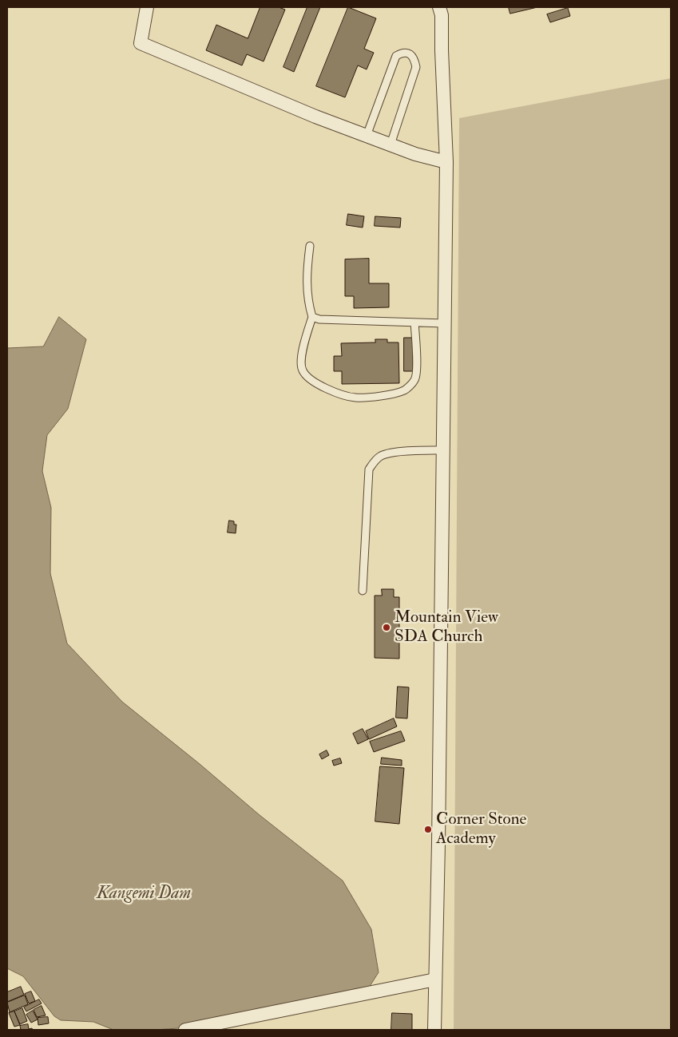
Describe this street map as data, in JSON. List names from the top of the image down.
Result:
{
  "water": ["Kangemi Dam"],
  "places": ["Mountain View SDA Church", "Corner Stone Academy"]
}
